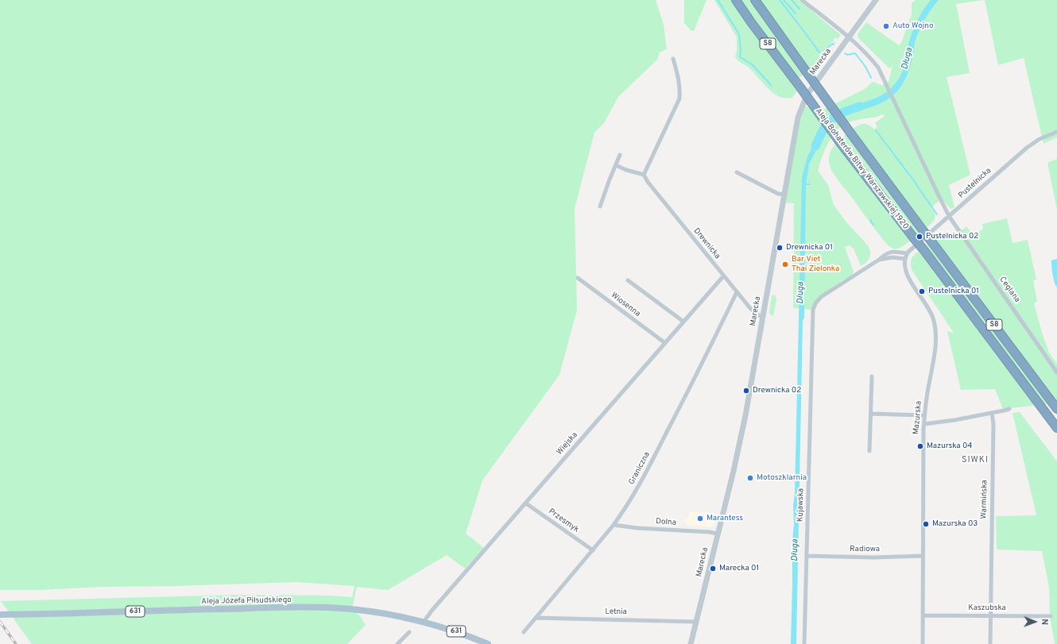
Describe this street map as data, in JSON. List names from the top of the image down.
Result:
{
  "streets": {
    "highway": ["S8", "Aleja Bohaterów Bitwy Warszawskiej 1920"],
    "main road": ["Aleja Józefa Piłsudskiego", "631"],
    "street": [
      "Marecka",
      "Pustelnicka",
      "Drewnicka",
      "Ceglana",
      "Wiosenna",
      "Mazurska",
      "Wiejska",
      "Graniczna",
      "Warmińska",
      "Kujawska",
      "Przesmyk",
      "Dolna",
      "Radiowa",
      "Kaszubska",
      "Letnia"
    ]
  },
  "crossings": [
    ["Marecka", "Drewnicka"],
    ["Marecka", "Ceglana"],
    ["Marecka", "Dolna"],
    ["Marecka", "Letnia"],
    ["Pustelnicka", "Ceglana"],
    ["Drewnicka", "Wiejska"],
    ["Drewnicka", "Graniczna"],
    ["Wiosenna", "Wiejska"],
    ["Mazurska", "Radiowa"],
    ["Mazurska", "Kaszubska"],
    ["Wiejska", "Przesmyk"],
    ["Wiejska", "Aleja Józefa Piłsudskiego"],
    ["Graniczna", "Przesmyk"],
    ["Graniczna", "Dolna"],
    ["Graniczna", "Letnia"],
    ["Warmińska", "Kaszubska"],
    ["Kujawska", "Radiowa"]
  ],
  "districts": ["SIWKI"],
  "water": ["Długa"],
  "places": [
    "Auto Wojno",
    "Pustelnicka 02",
    "Drewnicka 01",
    "Bar Viet Thai Zielonka",
    "Pustelnicka 01",
    "Drewnicka 02",
    "Mazurska 04",
    "Motoszklarnia",
    "Marantess",
    "Mazurska 03",
    "Marecka 01"
  ],
  "north": "right"
}
